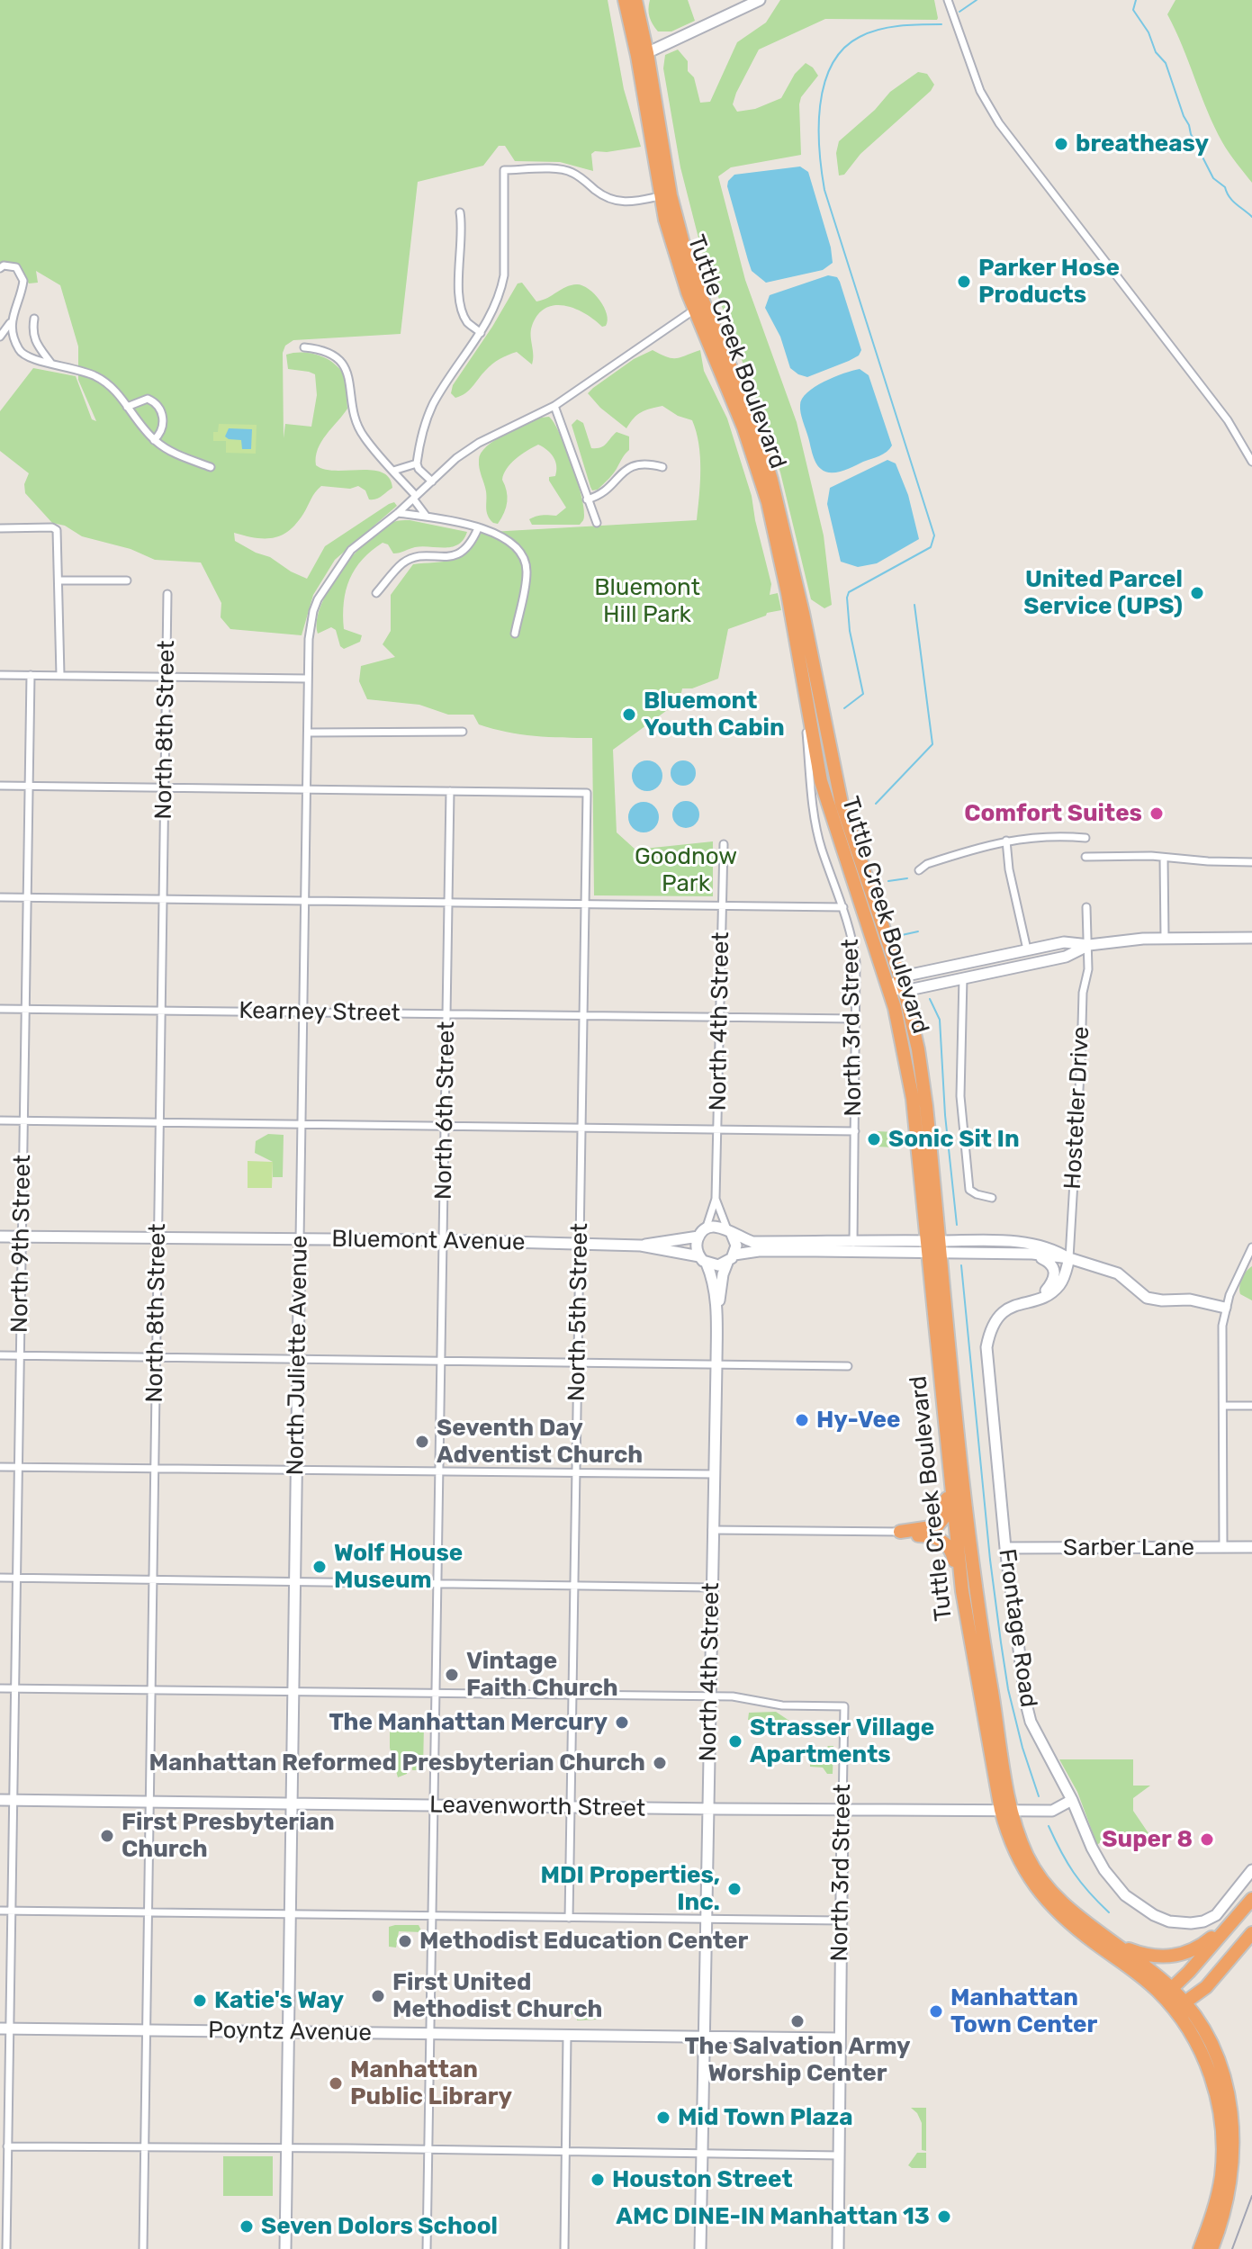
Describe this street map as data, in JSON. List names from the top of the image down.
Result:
{
  "streets": {
    "highway": ["Tuttle Creek Boulevard"],
    "street": [
      "North 8th Street",
      "Kearney Street",
      "North 4th Street",
      "North 3rd Street",
      "Hostetler Drive",
      "North 6th Street",
      "Bluemont Avenue",
      "North 9th Street",
      "North 5th Street",
      "North Juliette Avenue",
      "Sarber Lane",
      "Frontage Road",
      "Leavenworth Street",
      "Poyntz Avenue"
    ]
  },
  "crossings": [
    ["Tuttle Creek Boulevard", "North 3rd Street"],
    ["Tuttle Creek Boulevard", "North Juliette Avenue"],
    ["Tuttle Creek Boulevard", "Leavenworth Street"],
    ["North 8th Street", "Kearney Street"],
    ["North 8th Street", "Bluemont Avenue"],
    ["North 8th Street", "Leavenworth Street"],
    ["North 8th Street", "Poyntz Avenue"],
    ["Kearney Street", "North 4th Street"],
    ["Kearney Street", "North 3rd Street"],
    ["Kearney Street", "North 6th Street"],
    ["Kearney Street", "North 9th Street"],
    ["Kearney Street", "North 5th Street"],
    ["Kearney Street", "North Juliette Avenue"],
    ["North 4th Street", "North 3rd Street"],
    ["North 4th Street", "Bluemont Avenue"],
    ["North 4th Street", "Leavenworth Street"],
    ["North 4th Street", "Poyntz Avenue"],
    ["North 3rd Street", "Leavenworth Street"],
    ["North 3rd Street", "Poyntz Avenue"],
    ["Hostetler Drive", "Frontage Road"],
    ["North 6th Street", "Bluemont Avenue"],
    ["North 6th Street", "North 5th Street"],
    ["North 6th Street", "Leavenworth Street"],
    ["North 6th Street", "Poyntz Avenue"],
    ["Bluemont Avenue", "North 9th Street"],
    ["Bluemont Avenue", "North 5th Street"],
    ["Bluemont Avenue", "North Juliette Avenue"],
    ["North 9th Street", "Leavenworth Street"],
    ["North 9th Street", "Poyntz Avenue"],
    ["North 5th Street", "Leavenworth Street"],
    ["North Juliette Avenue", "Leavenworth Street"],
    ["North Juliette Avenue", "Poyntz Avenue"],
    ["Sarber Lane", "Frontage Road"],
    ["Frontage Road", "Leavenworth Street"]
  ],
  "parks": ["Bluemont Hill Park", "Goodnow Park"],
  "places": [
    "breatheasy",
    "Parker Hose Products",
    "United Parcel Service (UPS)",
    "Bluemont Youth Cabin",
    "Comfort Suites",
    "Sonic Sit In",
    "Hy-Vee",
    "Seventh Day Adventist Church",
    "Wolf House Museum",
    "Vintage Faith Church",
    "The Manhattan Mercury",
    "Strasser Village Apartments",
    "Manhattan Reformed Presbyterian Church",
    "First Presbyterian Church",
    "Super 8",
    "MDI Properties, Inc.",
    "Methodist Education Center",
    "First United Methodist Church",
    "Katie's Way",
    "Manhattan Town Center",
    "The Salvation Army Worship Center",
    "Manhattan Public Library",
    "Mid Town Plaza",
    "Houston Street",
    "AMC DINE-IN Manhattan 13",
    "Seven Dolors School"
  ]
}
